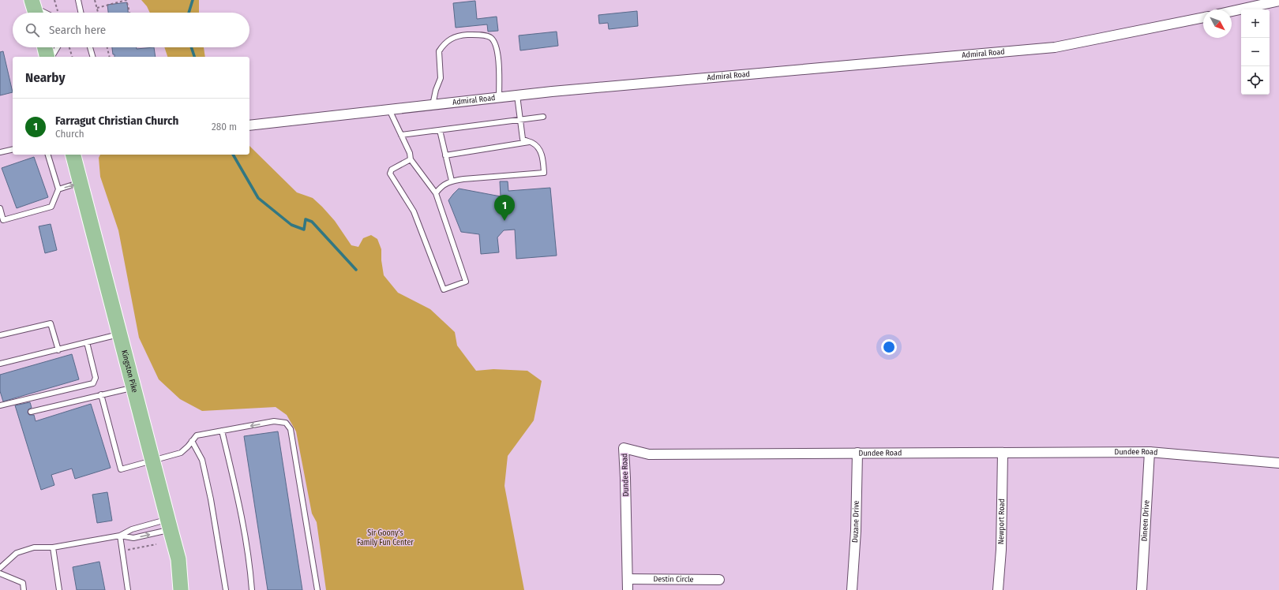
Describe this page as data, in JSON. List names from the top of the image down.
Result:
{
  "streets": {
    "main road": ["Kingston Pike"],
    "street": [
      "Admiral Road",
      "Dundee Road",
      "Dineen Drive",
      "Duzane Drive",
      "Newport Road",
      "Destin Circle"
    ]
  },
  "crossings": [
    ["Dundee Road", "Dineen Drive"],
    ["Dundee Road", "Duzane Drive"],
    ["Dundee Road", "Newport Road"],
    ["Dundee Road", "Destin Circle"]
  ],
  "parks": ["Sir Goony's Family Fun Center"],
  "north": "bottom right",
  "page": {
    "map_buttons": ["+", "−"],
    "search": "Search here",
    "heading": "Nearby",
    "list": [
      {
        "mark": "1",
        "name": "Farragut Christian Church",
        "note": "Church",
        "value": "280 m"
      }
    ],
    "pins": "1"
  }
}
